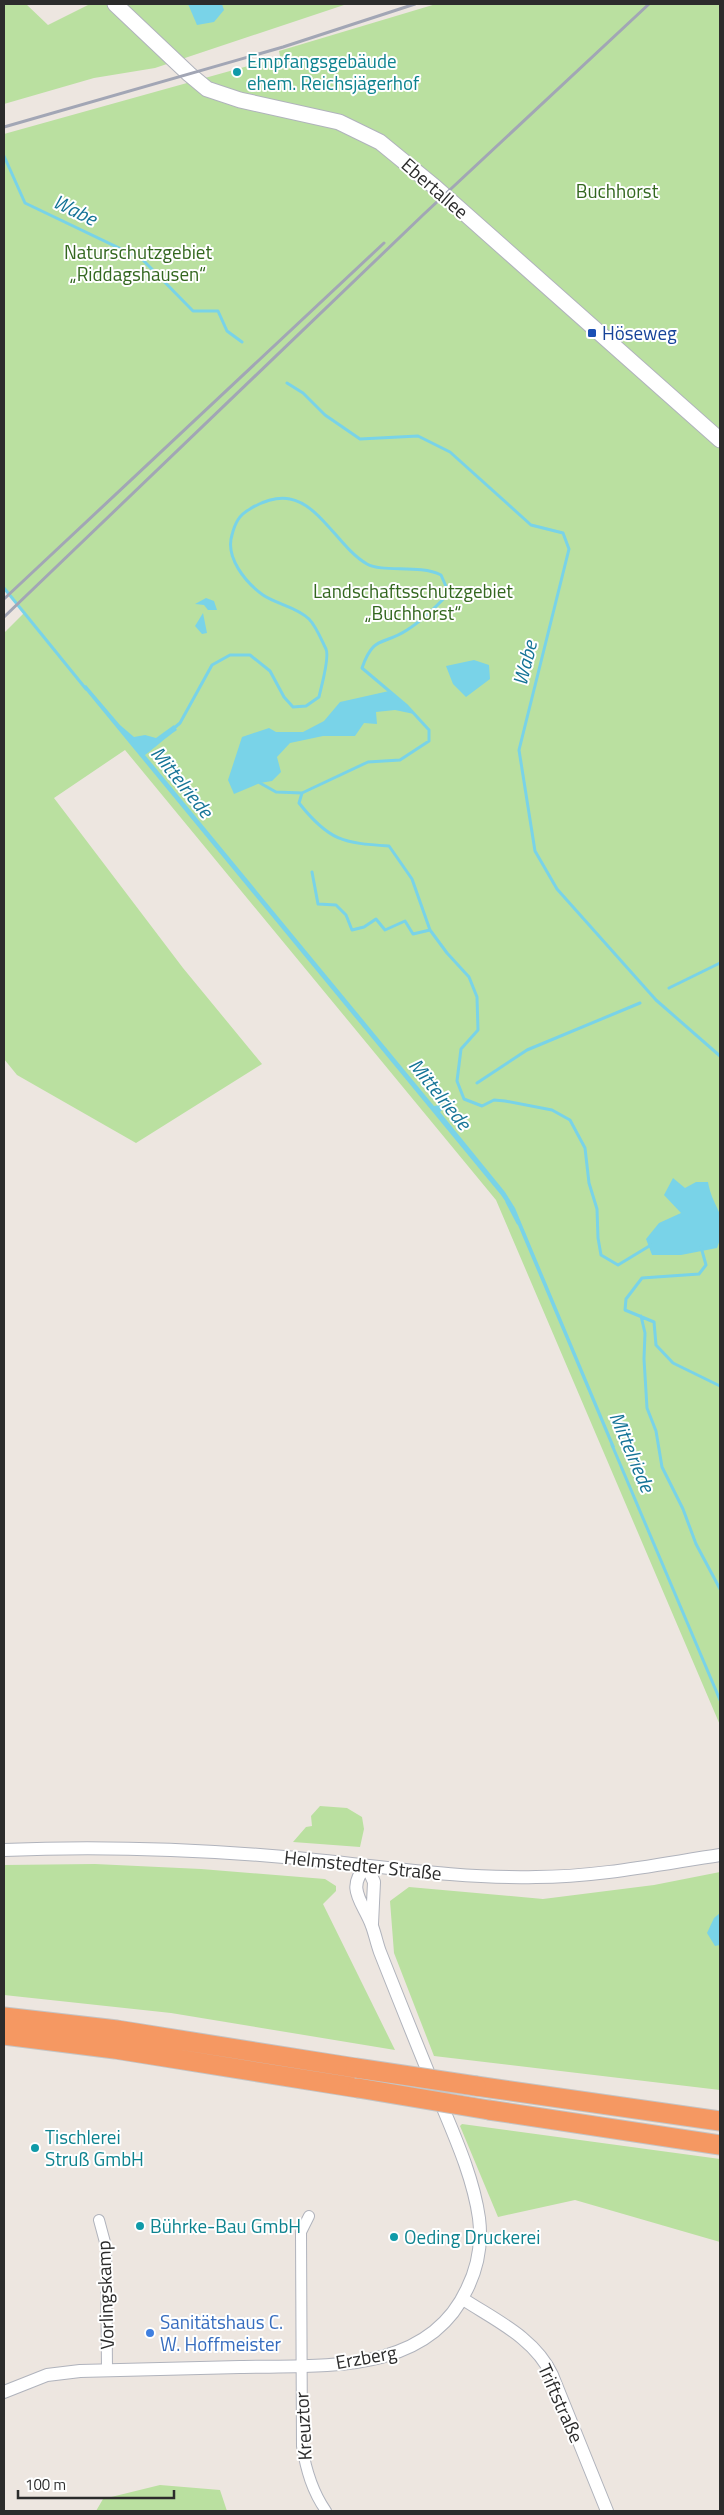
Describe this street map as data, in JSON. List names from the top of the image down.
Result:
{
  "streets": {
    "main road": ["Ebertallee"],
    "street": [
      "Helmstedter Straße",
      "Vorlingskamp",
      "Erzberg",
      "Triftstraße",
      "Kreuztor"
    ]
  },
  "crossings": [
    ["Helmstedter Straße", "Erzberg"],
    ["Vorlingskamp", "Erzberg"],
    ["Erzberg", "Triftstraße"],
    ["Erzberg", "Kreuztor"]
  ],
  "water": ["Wabe", "Mittelriede"],
  "parks": ["Buchhorst", "Naturschutzgebiet „Riddagshausen“", "Landschaftsschutzgebiet „Buchhorst“"],
  "places": {
    "other": [
      "Empfangsgebäude ehem. Reichsjägerhof",
      "Tischlerei Struß GmbH",
      "Bührke-Bau GmbH",
      "Oeding Druckerei",
      "Sanitätshaus C. W. Hoffmeister"
    ],
    "transit": ["Höseweg"]
  },
  "scale_bar": "100 m"
}
